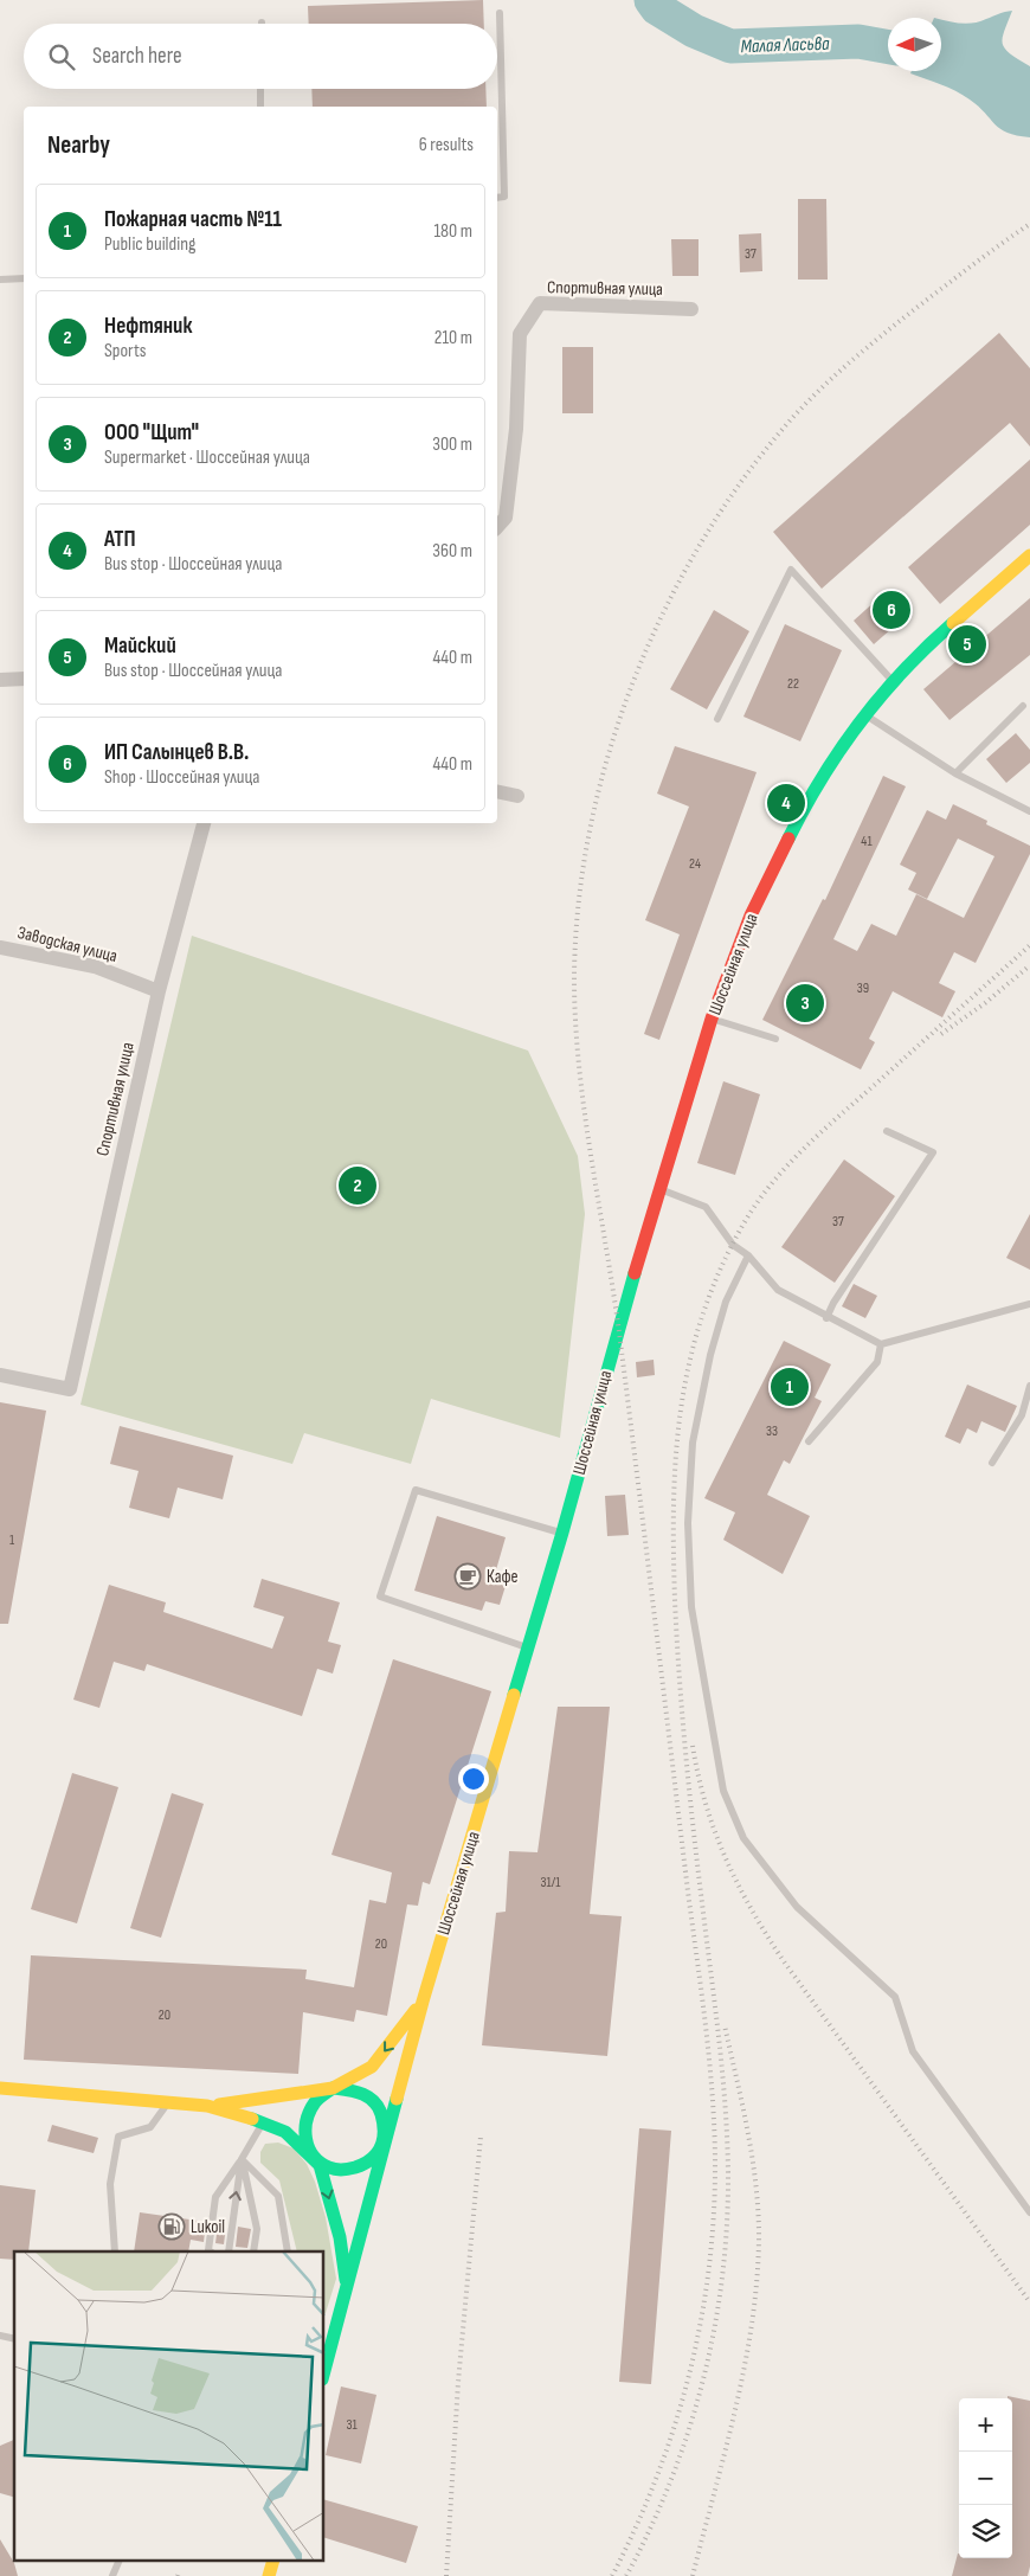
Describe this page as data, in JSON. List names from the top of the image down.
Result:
{
  "streets": {
    "main road": ["Шоссейная улица"],
    "street": ["Спортивная улица", "Заводская улица"]
  },
  "crossings": [
    ["Спортивная улица", "Заводская улица"]
  ],
  "water": ["Малая Ласьва"],
  "places": {
    "cafe": ["Кафе"],
    "fuel station": ["Lukoil"]
  },
  "house_numbers": [
    "37",
    "22",
    "41",
    "24",
    "39",
    "37",
    "33",
    "1",
    "31/1",
    "20",
    "20",
    "31"
  ],
  "north": "left",
  "page": {
    "search": "Search here",
    "heading": ["Nearby", "6 results"],
    "list": [
      {
        "mark": "1",
        "name": "Пожарная часть №11",
        "note": "Public building",
        "value": "180 m"
      },
      {
        "mark": "2",
        "name": "Нефтяник",
        "note": "Sports",
        "value": "210 m"
      },
      {
        "mark": "3",
        "name": "ООО \"Щит\"",
        "note": "Supermarket · Шоссейная улица",
        "value": "300 m"
      },
      {
        "mark": "4",
        "name": "АТП",
        "note": "Bus stop · Шоссейная улица",
        "value": "360 m"
      },
      {
        "mark": "5",
        "name": "Майский",
        "note": "Bus stop · Шоссейная улица",
        "value": "440 m"
      },
      {
        "mark": "6",
        "name": "ИП Салынцев В.В.",
        "note": "Shop · Шоссейная улица",
        "value": "440 m"
      }
    ],
    "pins": [
      "6",
      "5",
      "4",
      "3",
      "2",
      "1"
    ],
    "map_buttons": ["+", "−"]
  }
}
